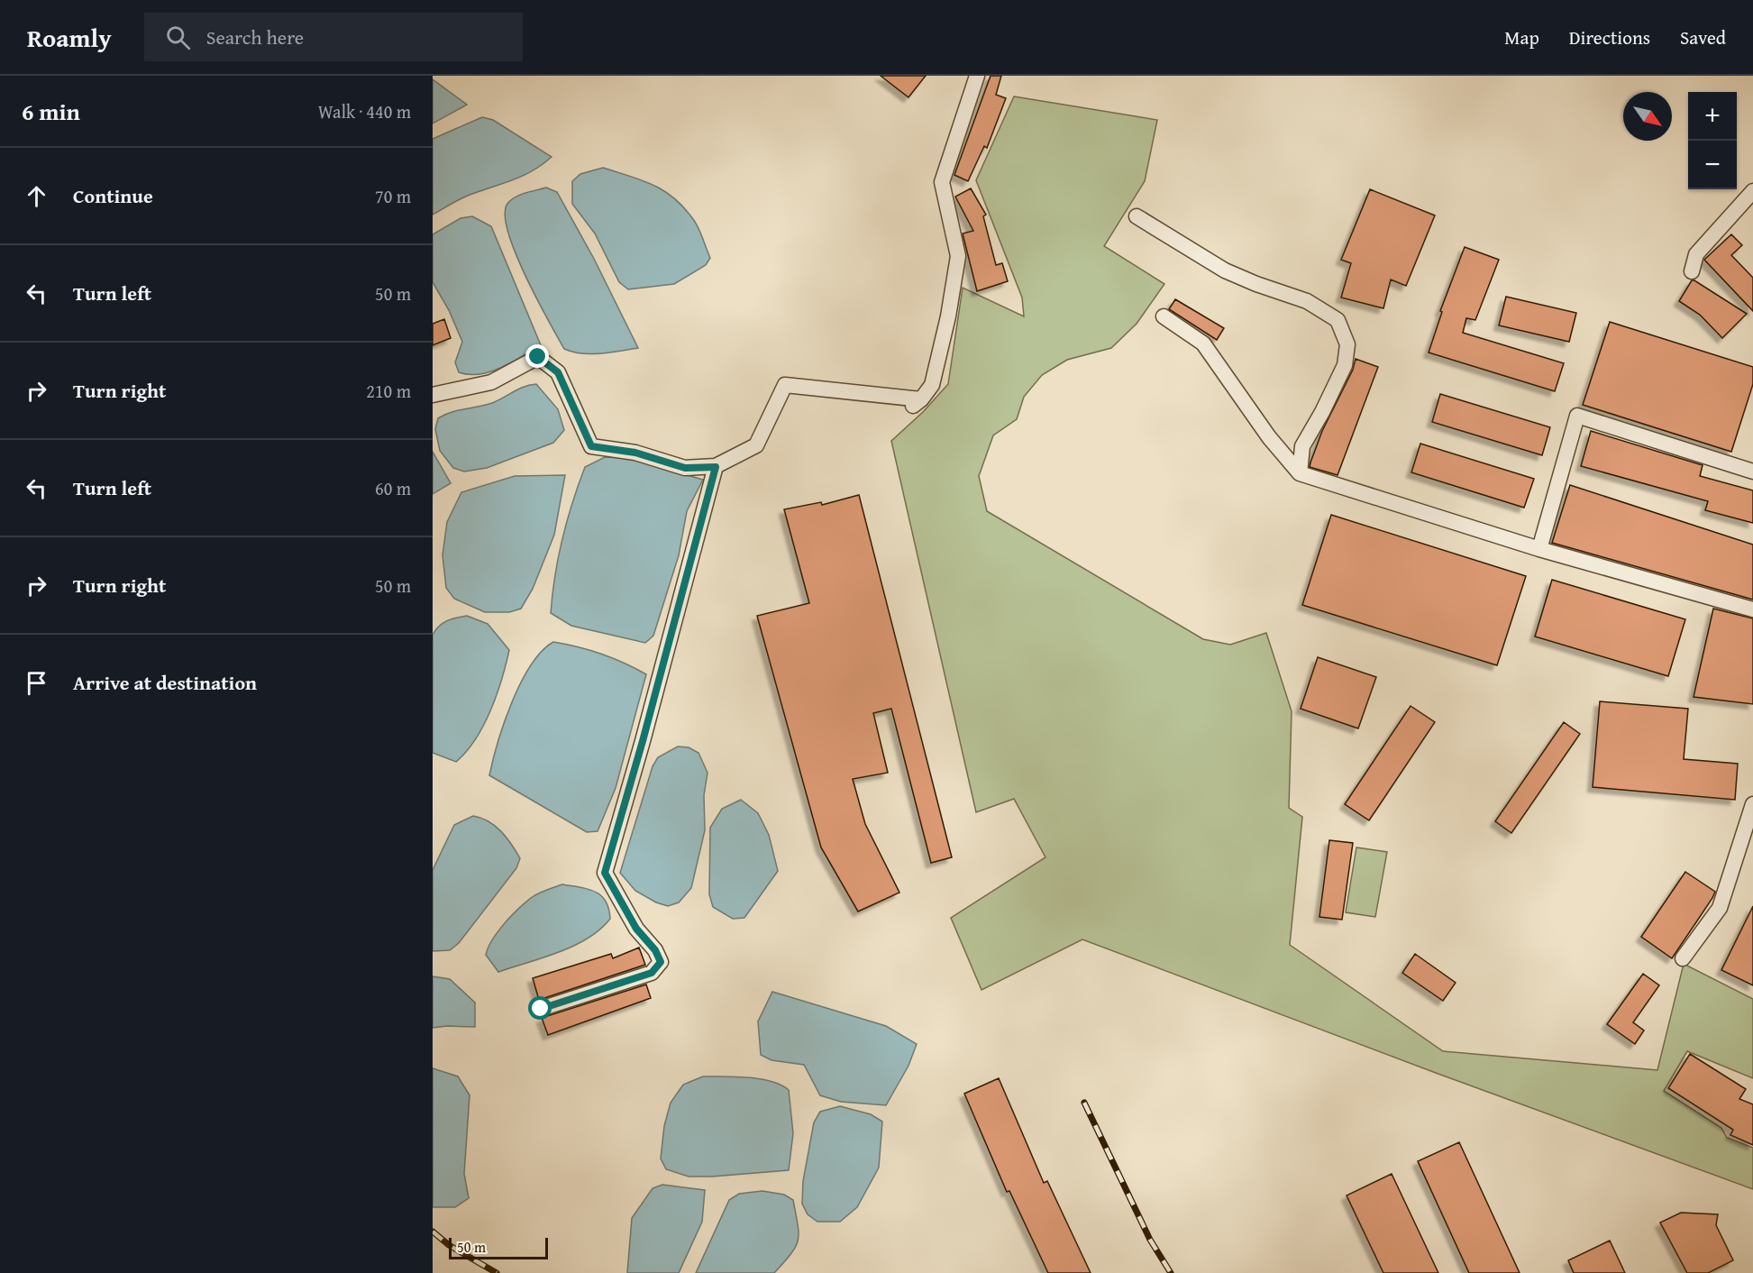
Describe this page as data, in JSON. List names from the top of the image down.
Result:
{
  "scale_bar": "50 m",
  "north": "bottom right",
  "page": {
    "header": "Roamly",
    "search": "Search here",
    "nav": ["Map", "Directions", "Saved"],
    "heading": ["6 min", "Walk · 440 m"],
    "map_buttons": ["+", "−"],
    "list": [
      ["Continue", "70 m"],
      ["Turn left", "50 m"],
      ["Turn right", "210 m"],
      ["Turn left", "60 m"],
      ["Turn right", "50 m"],
      "Arrive at destination"
    ],
    "scale": "50 m"
  }
}
